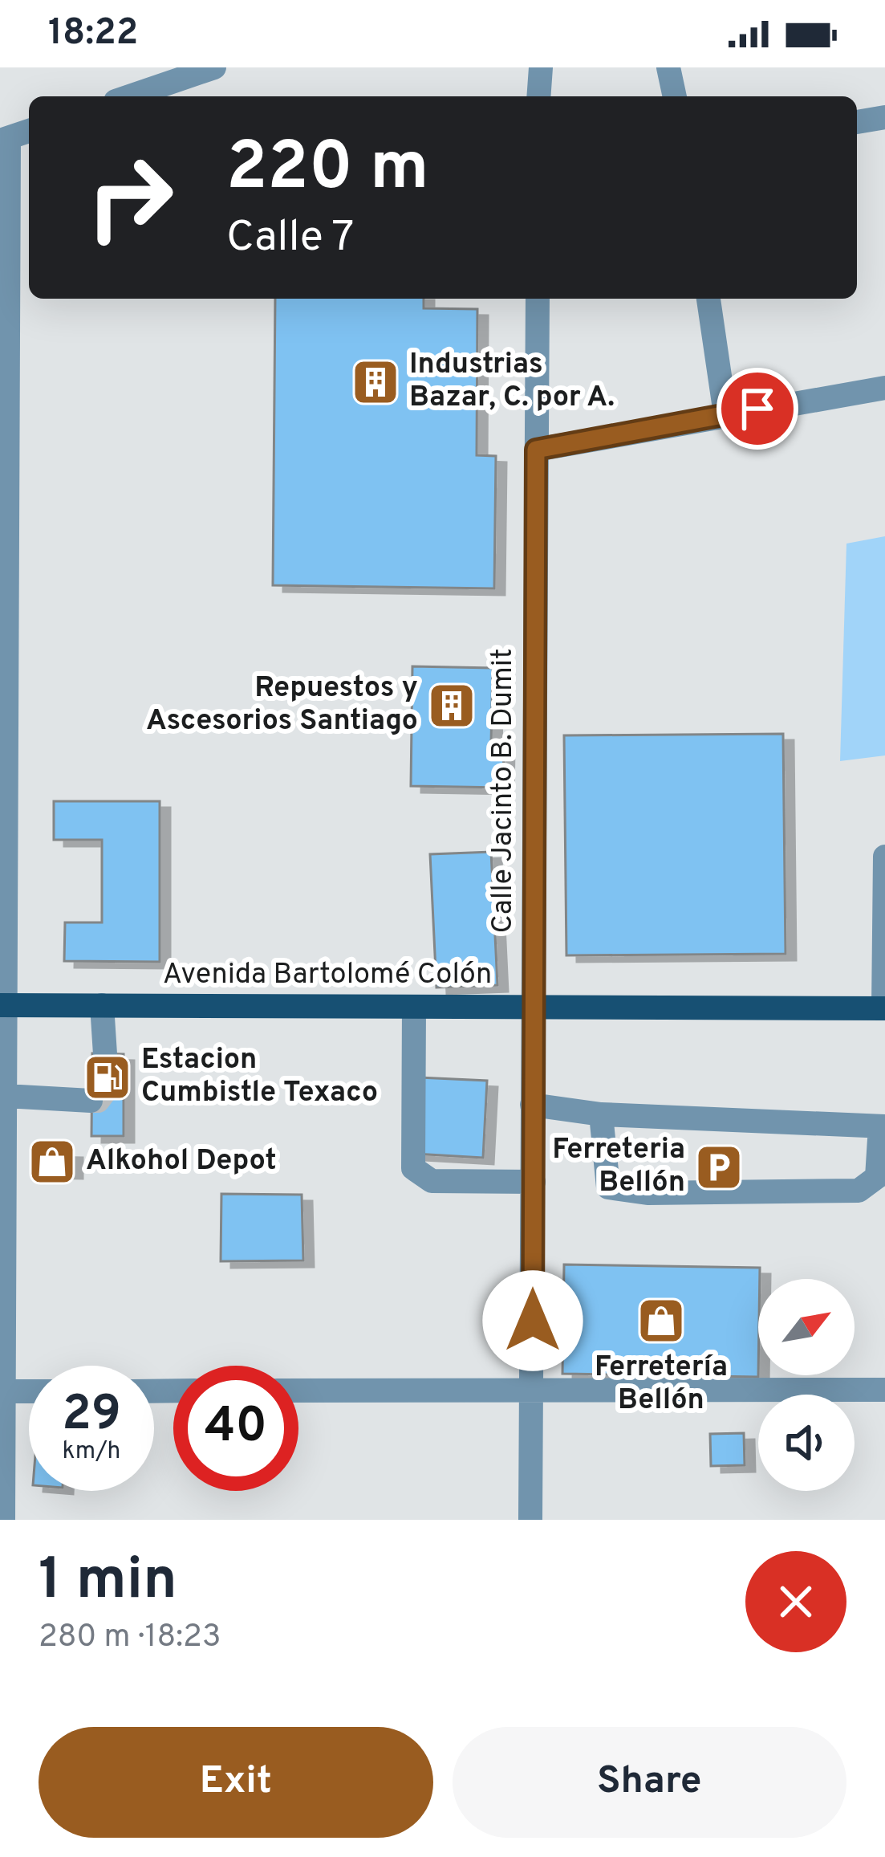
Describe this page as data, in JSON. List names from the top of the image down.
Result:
{
  "streets": {
    "main road": ["Avenida Bartolomé Colón"],
    "street": ["Calle Jacinto B. Dumit"]
  },
  "crossings": [
    ["Calle Jacinto B. Dumit", "Avenida Bartolomé Colón"]
  ],
  "places": {
    "building": ["Industrias Bazar, C. por A.", "Repuestos y Ascesorios Santiago"],
    "fuel station": ["Estacion Cumbistle Texaco"],
    "shop": ["Alkohol Depot", "Ferretería Bellón"],
    "parking": ["Ferreteria Bellón"]
  },
  "north": "top right",
  "page": {
    "status": "18:22",
    "turn": ["220 m", "Calle 7"],
    "speed": "29 km/h",
    "limit": "40",
    "heading": ["1 min", "280 m · 18:23"],
    "buttons": ["Exit", "Share"]
  }
}
